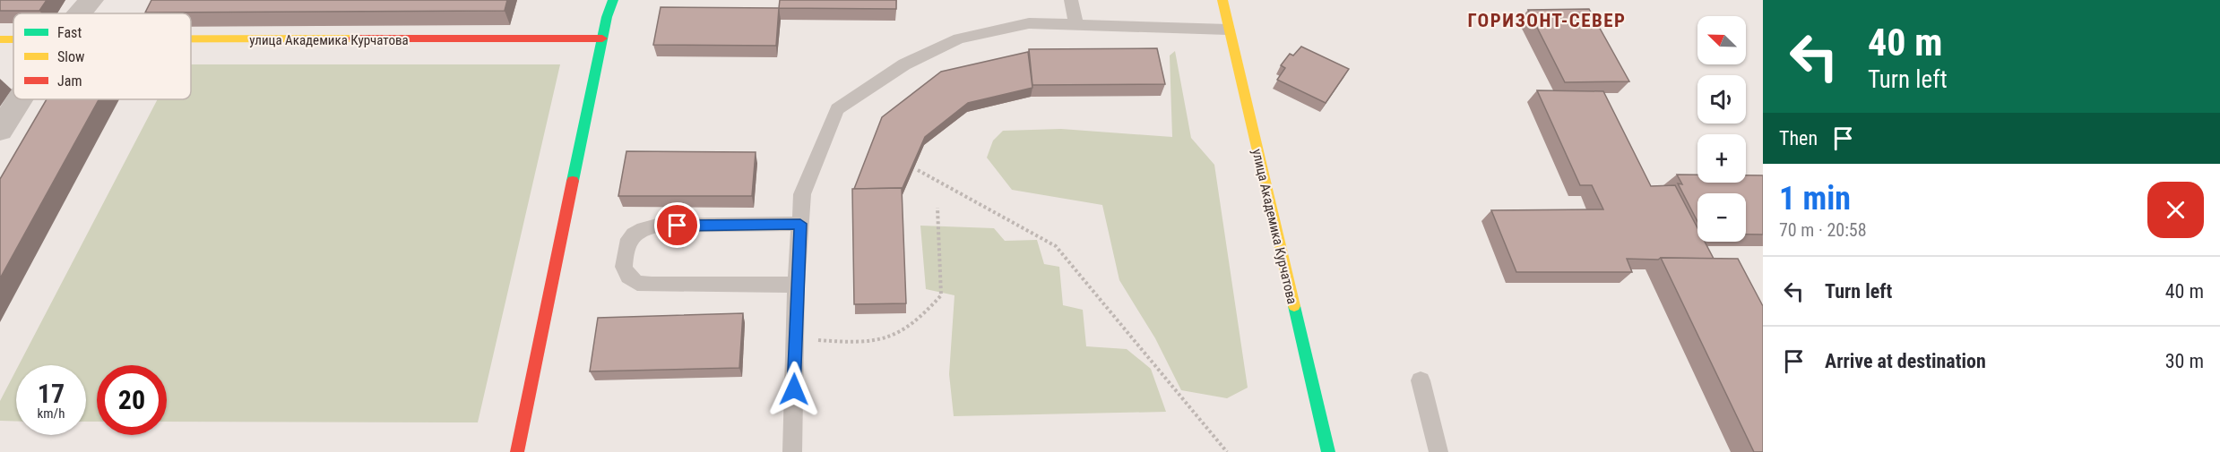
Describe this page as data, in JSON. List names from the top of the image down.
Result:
{
  "streets": {
    "street": ["улица Академика Курчатова"]
  },
  "districts": ["ГОРИЗОНТ-СЕВЕР"],
  "legend": ["Fast", "Slow", "Jam"],
  "north": "top left",
  "page": {
    "turn": ["40 m", "Turn left"],
    "map_buttons": ["+", "−"],
    "then": "Then",
    "heading": ["1 min", "70 m · 20:58"],
    "list": [
      {
        "name": "Turn left",
        "value": "40 m"
      },
      {
        "name": "Arrive at destination",
        "value": "30 m"
      }
    ],
    "speed": "17 km/h",
    "limit": "20"
  }
}
